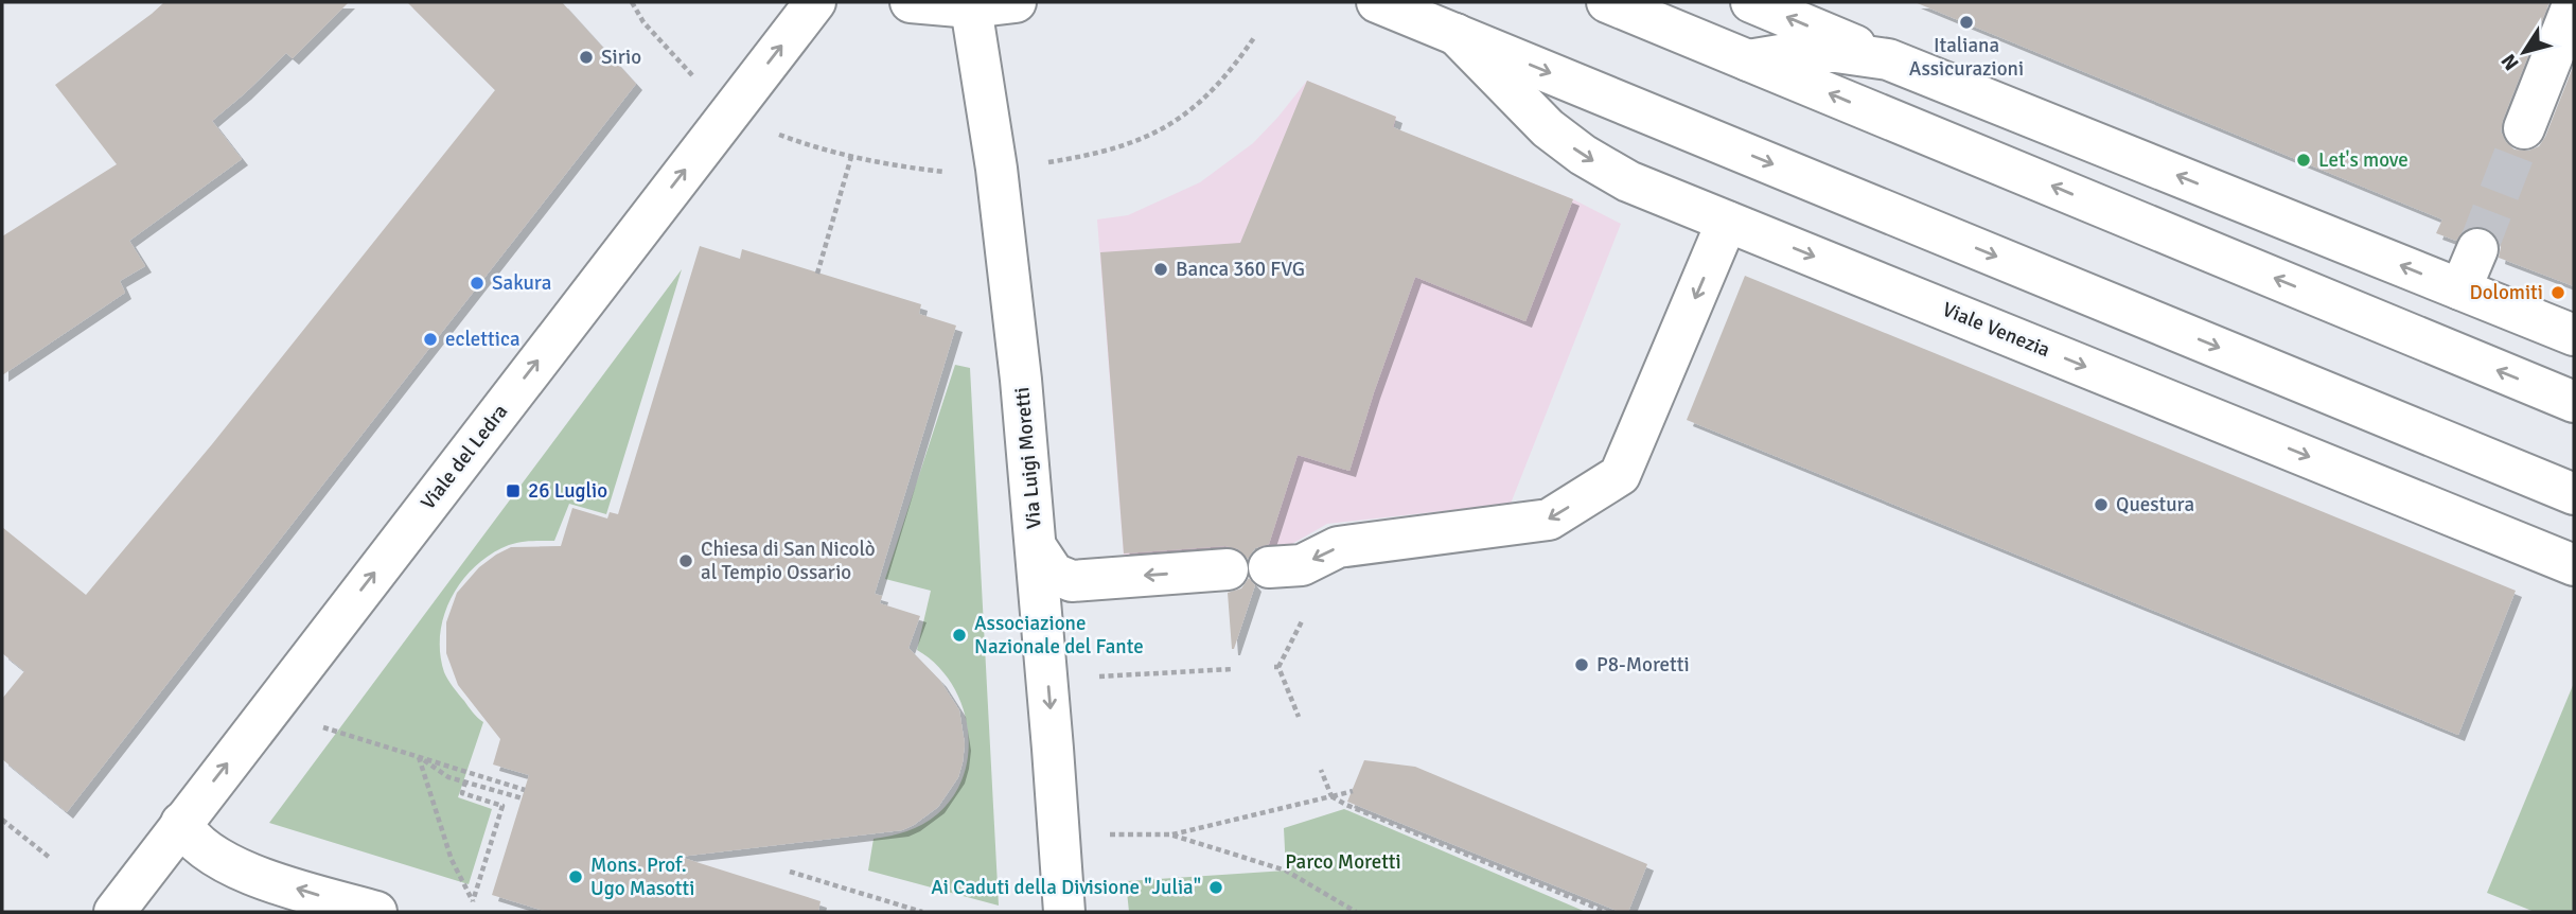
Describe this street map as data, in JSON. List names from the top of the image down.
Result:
{
  "streets": {
    "main road": ["Viale Venezia", "Viale del Ledra", "Via Luigi Moretti"]
  },
  "one_way": ["Viale del Ledra", "Via Luigi Moretti"],
  "parks": ["Parco Moretti"],
  "places": {
    "other": [
      "Italiana Assicurazioni",
      "Sirio",
      "Let's move",
      "Banca 360 FVG",
      "Sakura",
      "Dolomiti",
      "eclettica",
      "Questura",
      "Chiesa di San Nicolò al Tempio Ossario",
      "Associazione Nazionale del Fante",
      "P8-Moretti",
      "Mons. Prof. Ugo Masotti",
      "Ai Caduti della Divisione \"Julia\""
    ],
    "transit": ["26 Luglio"]
  },
  "north": "bottom left"
}
